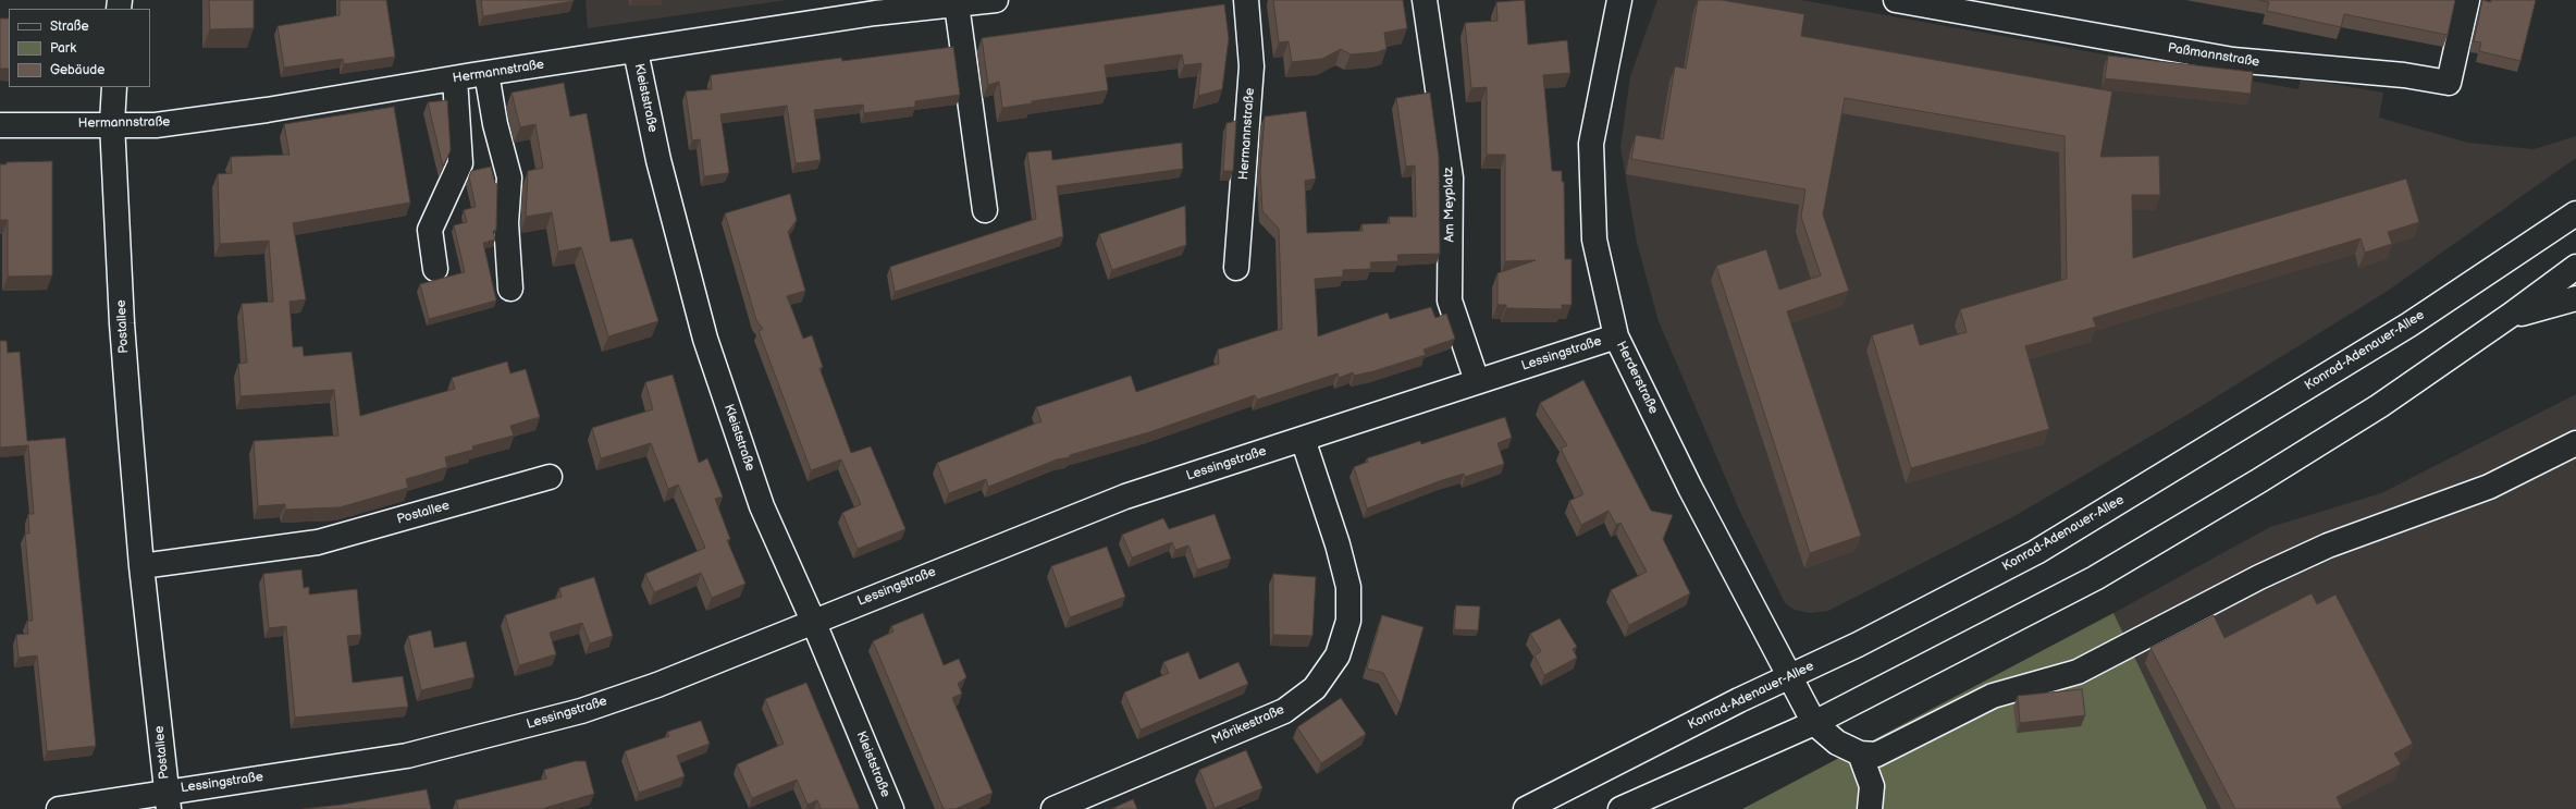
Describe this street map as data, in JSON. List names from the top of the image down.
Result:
{
  "streets": {
    "street": [
      "Paßmannstraße",
      "Hermannstraße",
      "Kleiststraße",
      "Am Meyplatz",
      "Postallee",
      "Konrad-Adenauer-Allee",
      "Lessingstraße",
      "Herderstraße",
      "Mörikestraße"
    ]
  },
  "crossings": [
    ["Hermannstraße", "Kleiststraße"],
    ["Hermannstraße", "Postallee"],
    ["Kleiststraße", "Lessingstraße"],
    ["Am Meyplatz", "Lessingstraße"],
    ["Postallee", "Lessingstraße"],
    ["Konrad-Adenauer-Allee", "Herderstraße"],
    ["Lessingstraße", "Herderstraße"],
    ["Lessingstraße", "Mörikestraße"]
  ],
  "legend": ["Straße", "Park", "Gebäude"]
}
